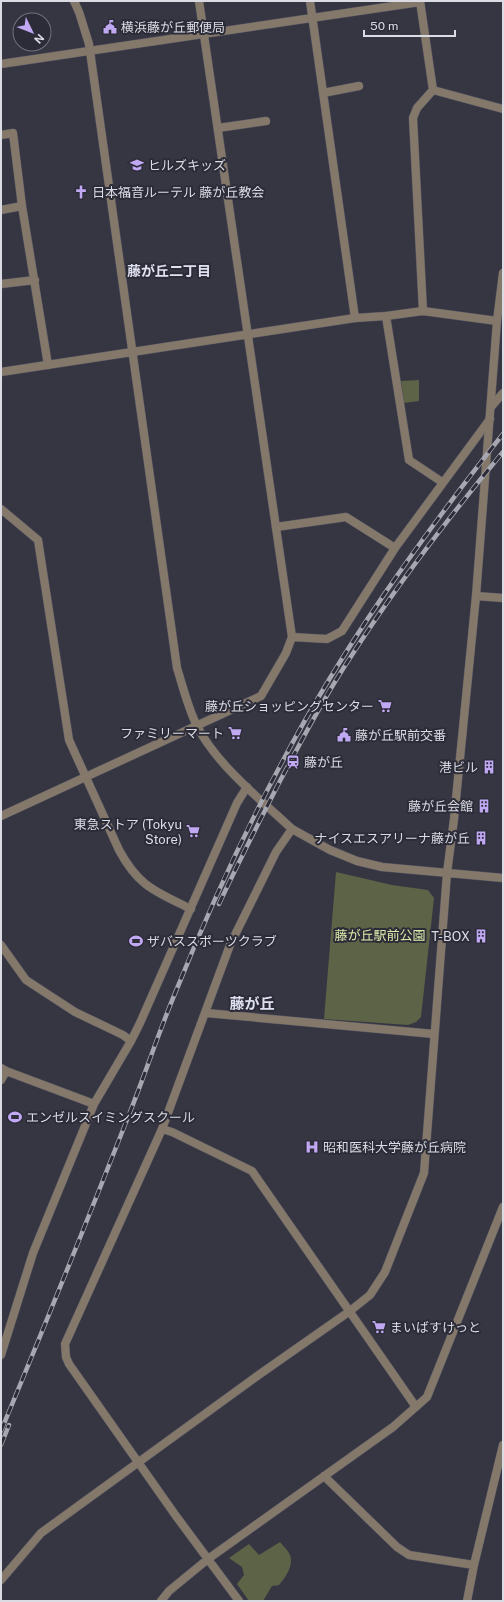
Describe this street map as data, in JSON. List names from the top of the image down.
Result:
{
  "districts": ["藤が丘二丁目", "藤が丘"],
  "parks": ["藤が丘駅前公園"],
  "places": {
    "public building": ["横浜藤が丘郵便局", "藤が丘駅前交番"],
    "school or university": ["ヒルズキッズ"],
    "church": ["日本福音ルーテル 藤が丘教会"],
    "supermarket": [
      "藤が丘ショッピングセンター",
      "ファミリーマート",
      "東急ストア (Tokyu Store)",
      "まいばすけっと"
    ],
    "station": ["藤が丘"],
    "building": [
      "港ビル",
      "藤が丘会館",
      "ナイスエスアリーナ藤が丘",
      "T-BOX"
    ],
    "sports": ["ザバススポーツクラブ", "エンゼルスイミングスクール"],
    "hospital": ["昭和医科大学藤が丘病院"]
  },
  "scale_bar": "50 m",
  "north": "bottom right"
}
